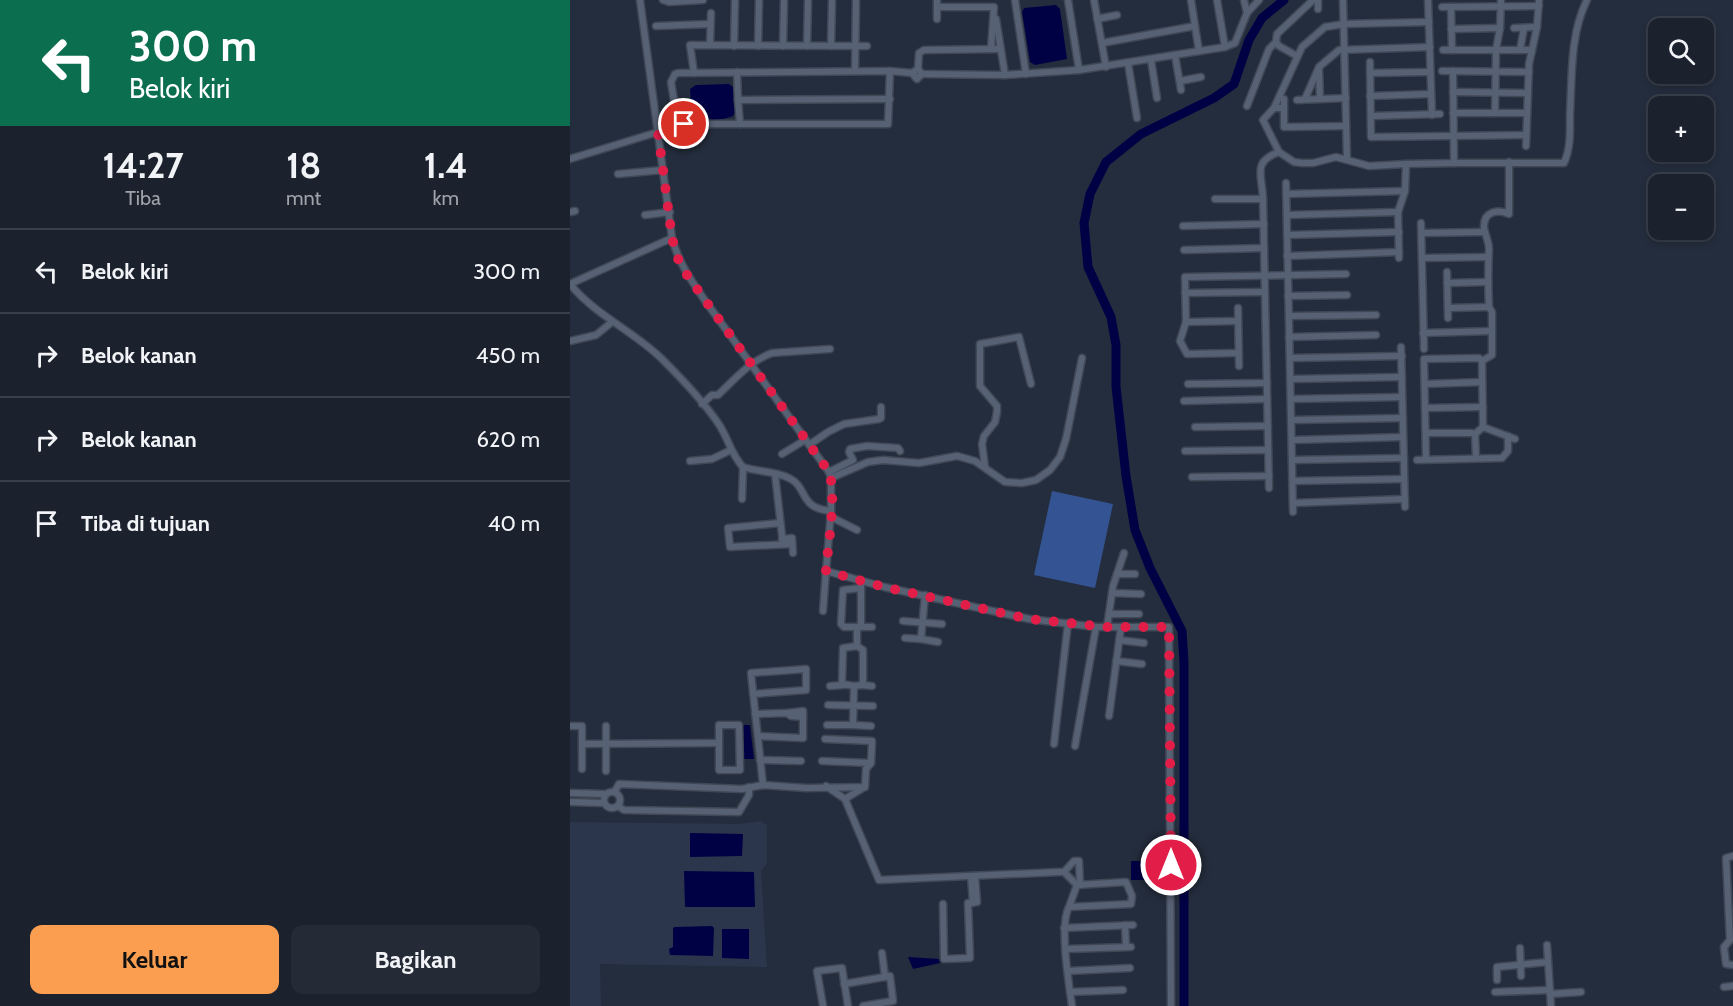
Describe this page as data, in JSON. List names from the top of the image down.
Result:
{
  "page": {
    "turn": ["300 m", "Belok kiri"],
    "map_buttons": ["+", "−"],
    "eta": [
      "14:27",
      "Tiba",
      "18",
      "mnt",
      "1.4",
      "km"
    ],
    "list": [
      {
        "name": "Belok kiri",
        "value": "300 m"
      },
      {
        "name": "Belok kanan",
        "value": "450 m"
      },
      {
        "name": "Belok kanan",
        "value": "620 m"
      },
      {
        "name": "Tiba di tujuan",
        "value": "40 m"
      }
    ],
    "buttons": ["Keluar", "Bagikan"]
  }
}
